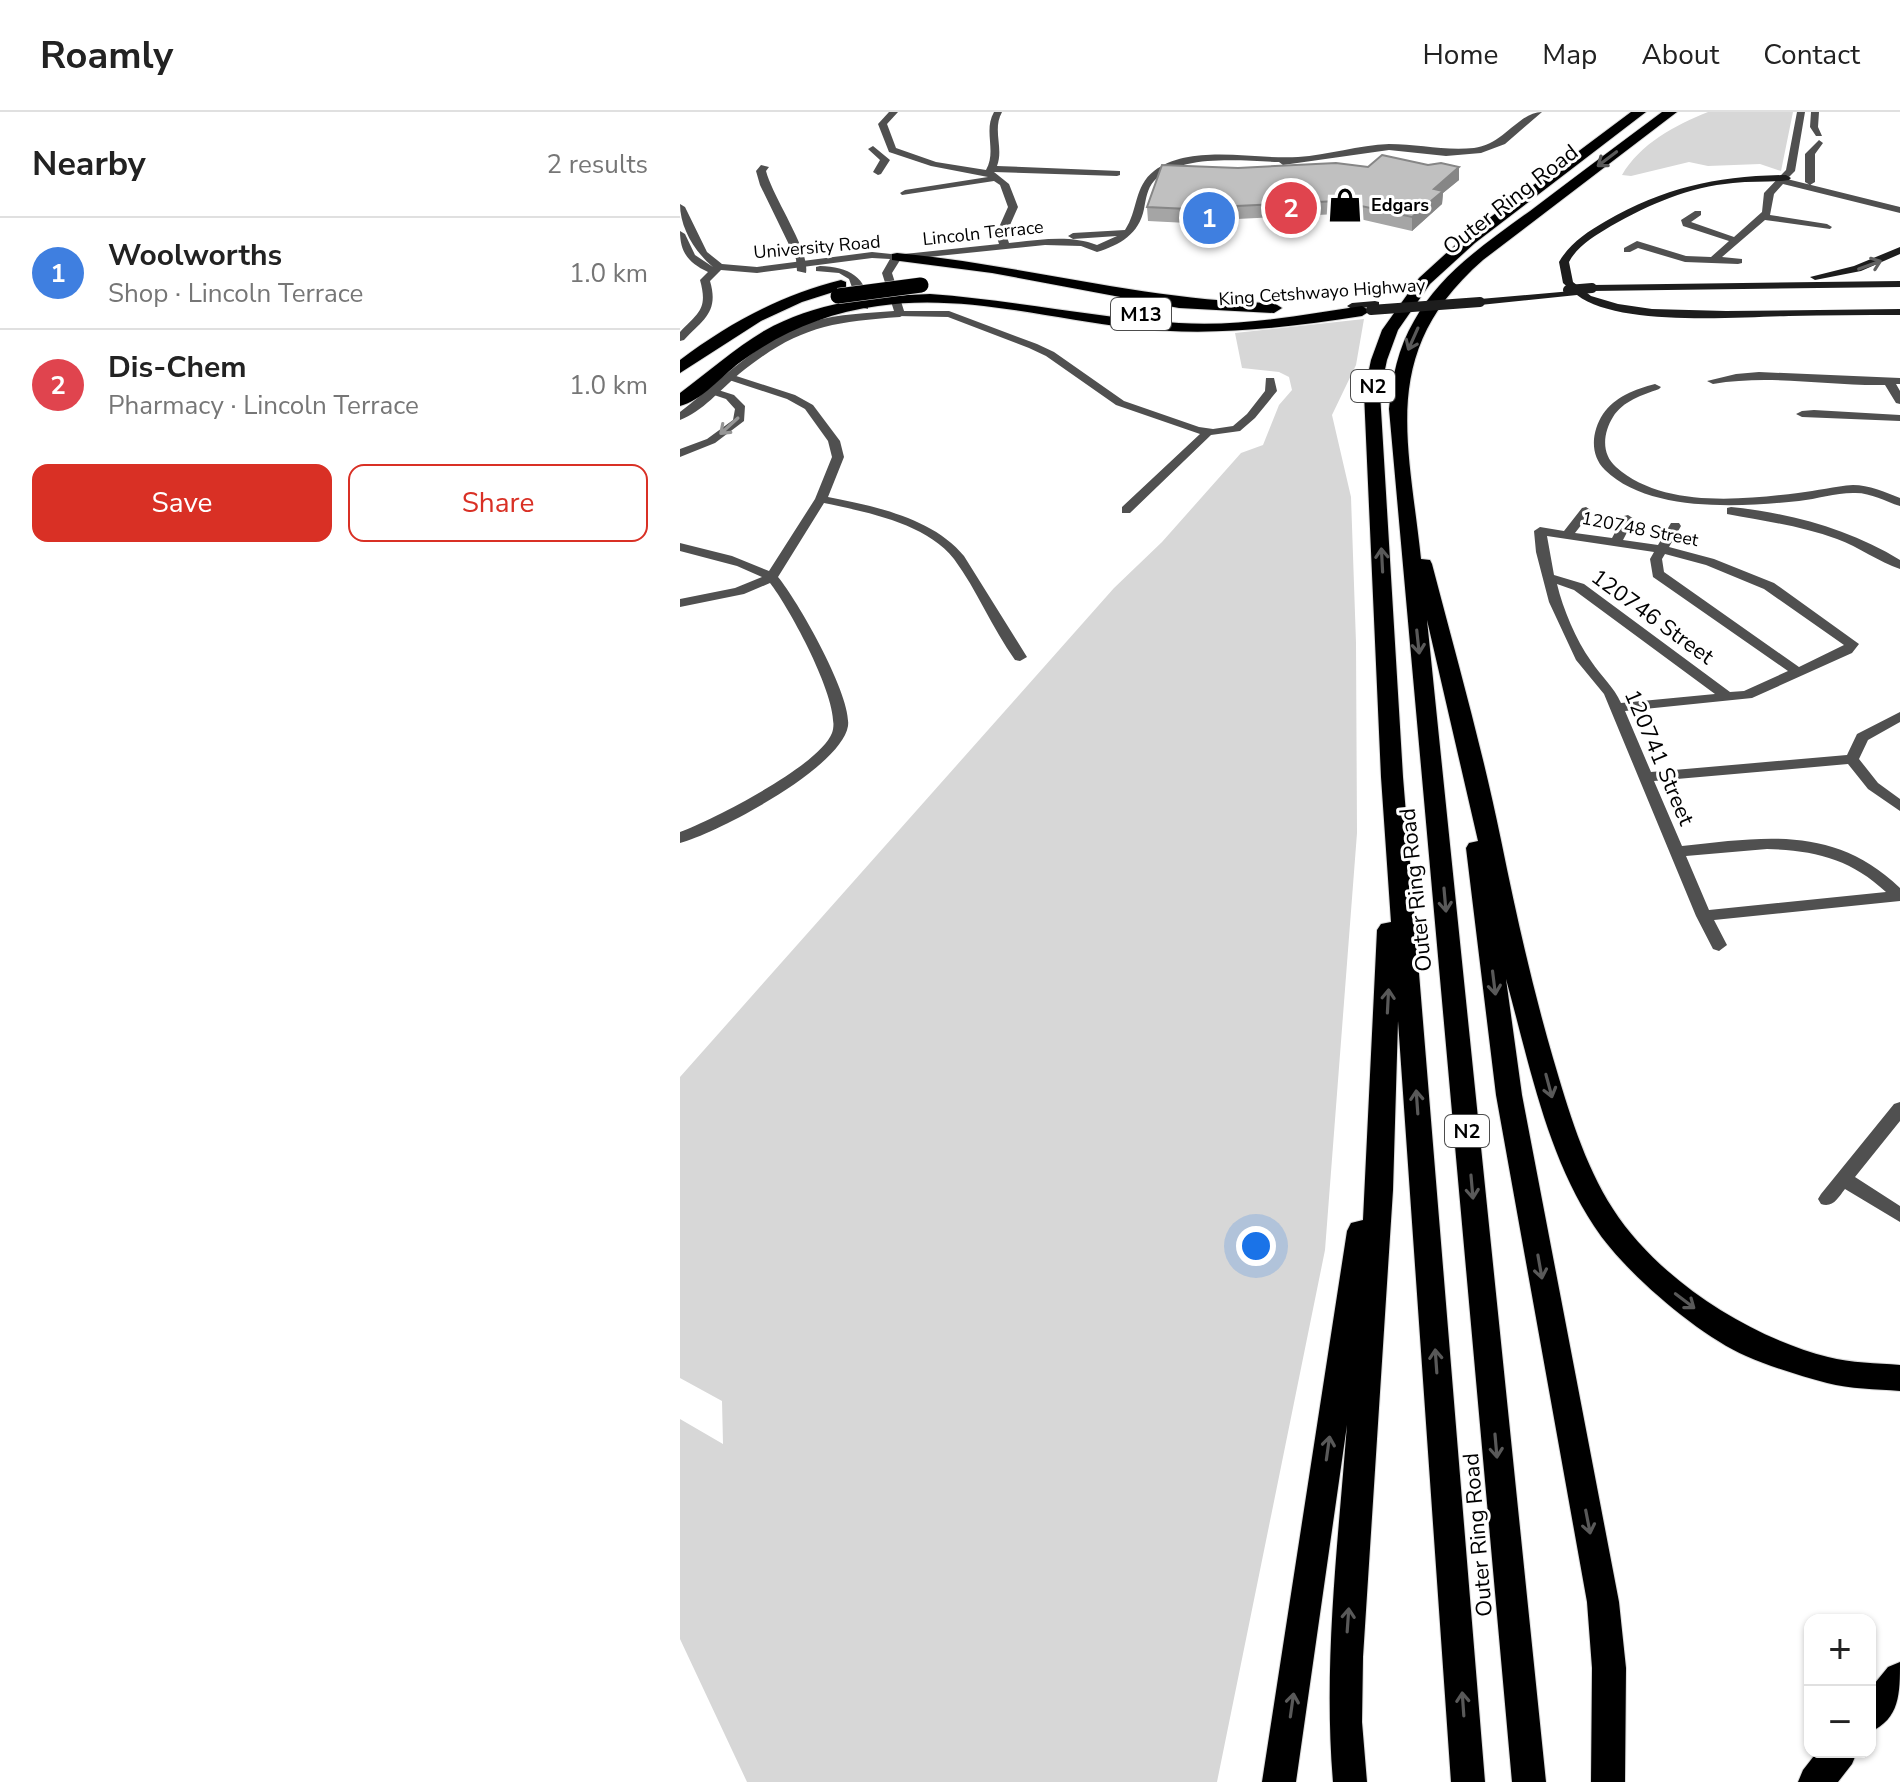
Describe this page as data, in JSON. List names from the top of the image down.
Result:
{
  "streets": {
    "highway": [
      "Outer Ring Road",
      "King Cetshwayo Highway",
      "M13",
      "N2"
    ],
    "street": [
      "Lincoln Terrace",
      "University Road",
      "120748 Street",
      "120746 Street",
      "120741 Street"
    ]
  },
  "crossings": [
    ["Lincoln Terrace", "University Road"],
    ["120748 Street", "120741 Street"],
    ["120746 Street", "120741 Street"]
  ],
  "places": {
    "shop": ["Edgars"]
  },
  "page": {
    "header": "Roamly",
    "nav": [
      "Home",
      "Map",
      "About",
      "Contact"
    ],
    "heading": ["Nearby", "2 results"],
    "pins": ["2", "1"],
    "list": [
      {
        "mark": "1",
        "name": "Woolworths",
        "note": "Shop · Lincoln Terrace",
        "value": "1.0 km"
      },
      {
        "mark": "2",
        "name": "Dis-Chem",
        "note": "Pharmacy · Lincoln Terrace",
        "value": "1.0 km"
      }
    ],
    "buttons": ["Save", "Share"],
    "map_buttons": ["+", "−"]
  }
}
